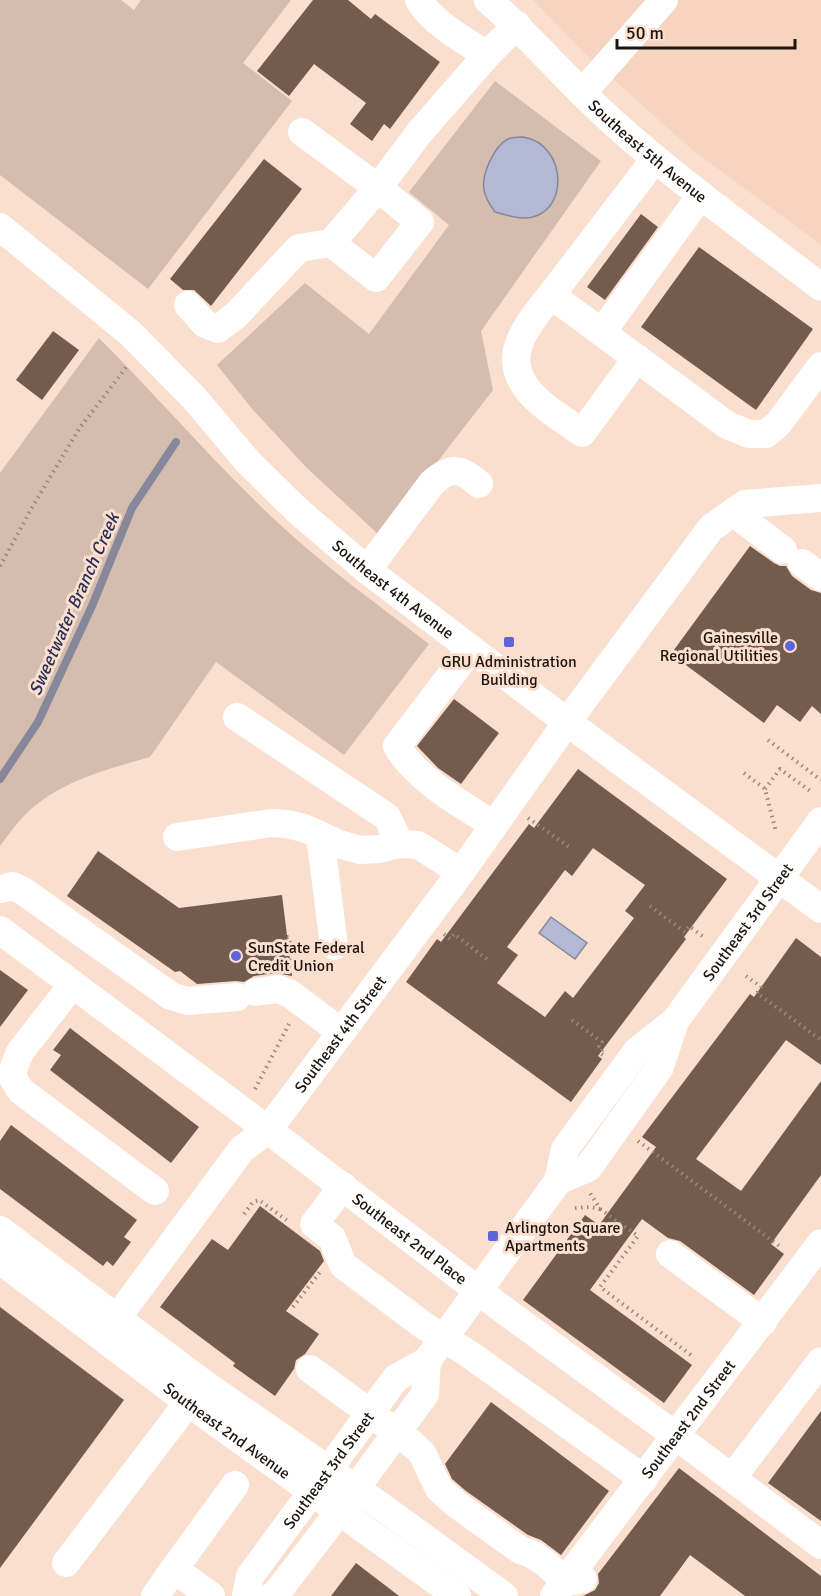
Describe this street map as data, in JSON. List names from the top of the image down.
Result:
{
  "streets": {
    "street": [
      "Southeast 5th Avenue",
      "Southeast 4th Avenue",
      "Southeast 3rd Street",
      "Southeast 4th Street",
      "Southeast 2nd Place",
      "Southeast 2nd Street",
      "Southeast 2nd Avenue"
    ]
  },
  "crossings": [
    ["Southeast 4th Avenue", "Southeast 3rd Street"],
    ["Southeast 4th Avenue", "Southeast 4th Street"],
    ["Southeast 3rd Street", "Southeast 2nd Place"],
    ["Southeast 3rd Street", "Southeast 2nd Avenue"],
    ["Southeast 4th Street", "Southeast 2nd Place"],
    ["Southeast 4th Street", "Southeast 2nd Avenue"],
    ["Southeast 2nd Place", "Southeast 2nd Street"]
  ],
  "water": ["Sweetwater Branch Creek"],
  "places": {
    "transit": ["GRU Administration Building", "Arlington Square Apartments"],
    "other": ["Gainesville Regional Utilities", "SunState Federal Credit Union"]
  },
  "scale_bar": "50 m"
}
